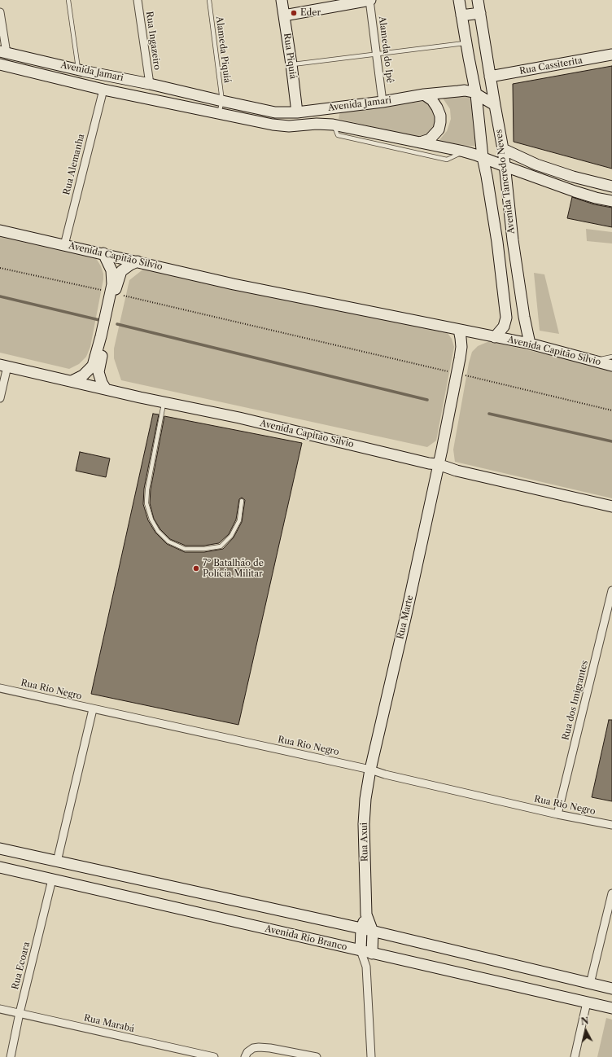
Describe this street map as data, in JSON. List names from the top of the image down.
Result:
{
  "streets": {
    "main road": [
      "Rua Piquiá",
      "Rua Cassiterita",
      "Avenida Jamari",
      "Avenida Tancredo Neves",
      "Avenida Capitão Silvio",
      "Rua Marte",
      "Rua Axui",
      "Avenida Rio Branco"
    ],
    "street": [
      "Rua Ingazeiro",
      "Alameda do Ipê",
      "Rua Alemanha",
      "Rua Rio Negro",
      "Rua dos Imigrantes",
      "Rua Ecoara",
      "Rua Marabá"
    ],
    "lane": ["Alameda Piquiá"]
  },
  "crossings": [
    ["Rua Ingazeiro", "Avenida Jamari"],
    ["Alameda Piquiá", "Avenida Jamari"],
    ["Alameda do Ipê", "Avenida Jamari"],
    ["Rua Piquiá", "Avenida Jamari"],
    ["Rua Cassiterita", "Avenida Tancredo Neves"],
    ["Avenida Jamari", "Rua Alemanha"],
    ["Avenida Jamari", "Avenida Tancredo Neves"],
    ["Rua Alemanha", "Avenida Capitão Silvio"],
    ["Avenida Tancredo Neves", "Avenida Capitão Silvio"],
    ["Avenida Capitão Silvio", "Rua Marte"],
    ["Rua Marte", "Rua Rio Negro"],
    ["Rua Marte", "Rua Axui"],
    ["Rua Rio Negro", "Rua dos Imigrantes"],
    ["Rua Rio Negro", "Rua Axui"],
    ["Rua Axui", "Avenida Rio Branco"],
    ["Avenida Rio Branco", "Rua Ecoara"],
    ["Rua Ecoara", "Rua Marabá"]
  ],
  "places": ["Eder", "7º Batalhão de Polícia Militar"],
  "north": "top"
}
